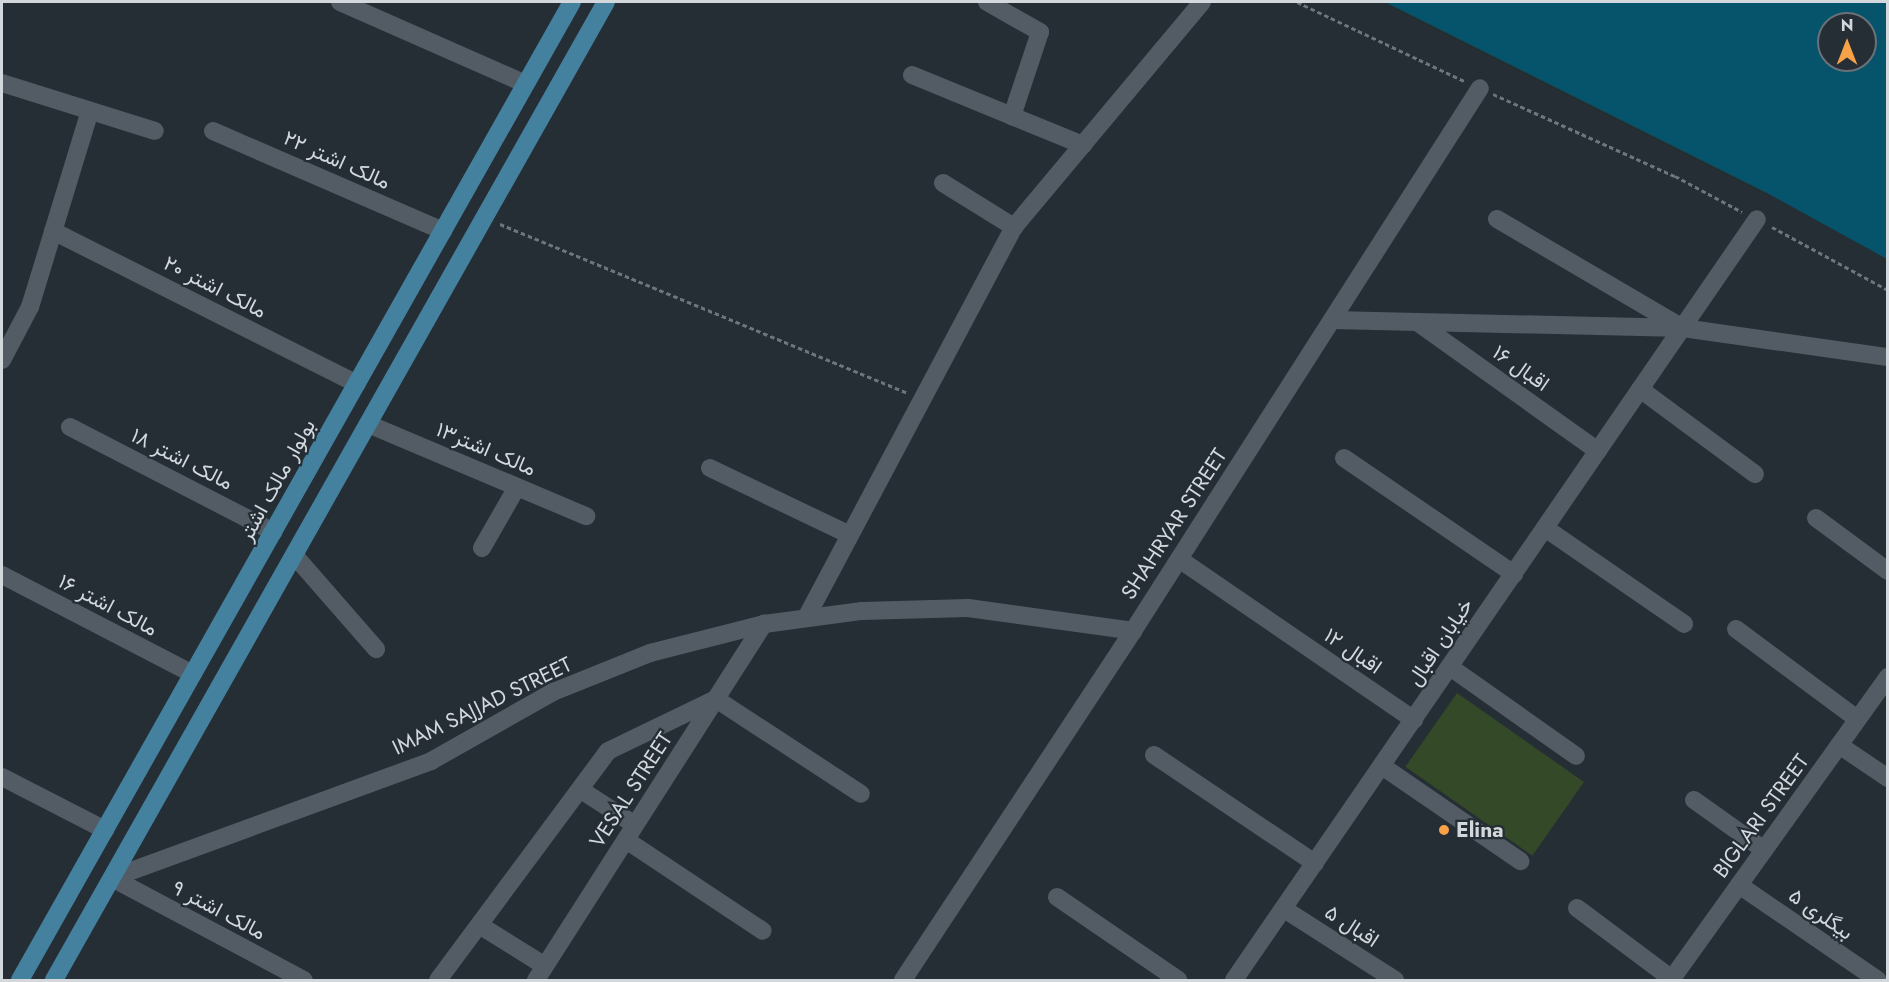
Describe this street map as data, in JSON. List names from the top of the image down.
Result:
{
  "streets": {
    "main road": ["بولوار مالک اشتر"],
    "street": [
      "مالک اشتر ۲۲",
      "مالک اشتر ۲۰",
      "اقبال ۱۶",
      "مالک اشتر۱۳",
      "مالک اشتر ۱۸",
      "SHAHRYAR STREET",
      "مالک اشتر ۱۶",
      "خیابان اقبال",
      "اقبال ۱۲",
      "IMAM SAJJAD STREET",
      "VESAL STREET",
      "BIGLARI STREET",
      "مالک اشتر ۹",
      "بیگلری ۵",
      "اقبال ۵"
    ]
  },
  "crossings": [
    ["مالک اشتر ۲۲", "بولوار مالک اشتر"],
    ["مالک اشتر ۲۰", "بولوار مالک اشتر"],
    ["اقبال ۱۶", "خیابان اقبال"],
    ["مالک اشتر ۱۸", "بولوار مالک اشتر"],
    ["بولوار مالک اشتر", "مالک اشتر ۱۶"],
    ["SHAHRYAR STREET", "اقبال ۱۲"],
    ["SHAHRYAR STREET", "IMAM SAJJAD STREET"],
    ["خیابان اقبال", "اقبال ۱۲"],
    ["خیابان اقبال", "اقبال ۵"],
    ["IMAM SAJJAD STREET", "VESAL STREET"],
    ["IMAM SAJJAD STREET", "مالک اشتر ۹"],
    ["BIGLARI STREET", "بیگلری ۵"]
  ],
  "places": ["Elina"],
  "north": "top"
}
